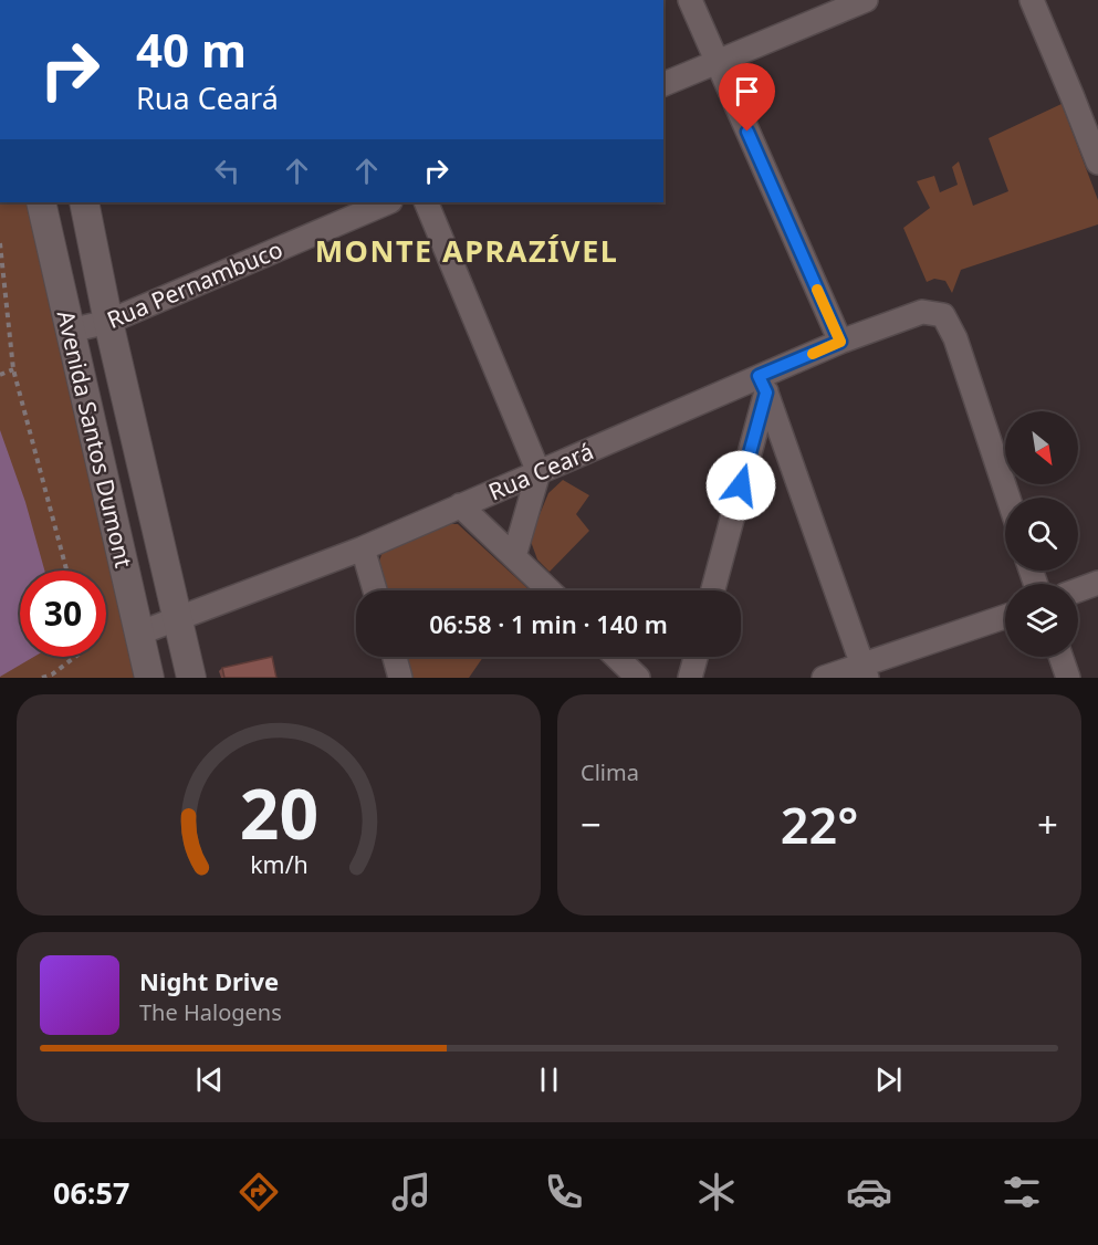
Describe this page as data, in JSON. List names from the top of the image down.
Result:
{
  "streets": {
    "street": ["Rua Pernambuco", "Avenida Santos Dumont", "Rua Ceará"]
  },
  "crossings": [
    ["Rua Pernambuco", "Avenida Santos Dumont"],
    ["Avenida Santos Dumont", "Rua Ceará"]
  ],
  "districts": ["MONTE APRAZÍVEL"],
  "north": "bottom right",
  "page": {
    "turn": ["40 m", "Rua Ceará"],
    "limit": "30",
    "trip": "06:58 · 1 min · 140 m",
    "tile": "Clima",
    "heat": ["−", "22°", "+"],
    "song": ["Night Drive", "The Halogens"],
    "tabs": "06:57",
    "gauge": ["20", "km/h"]
  }
}
